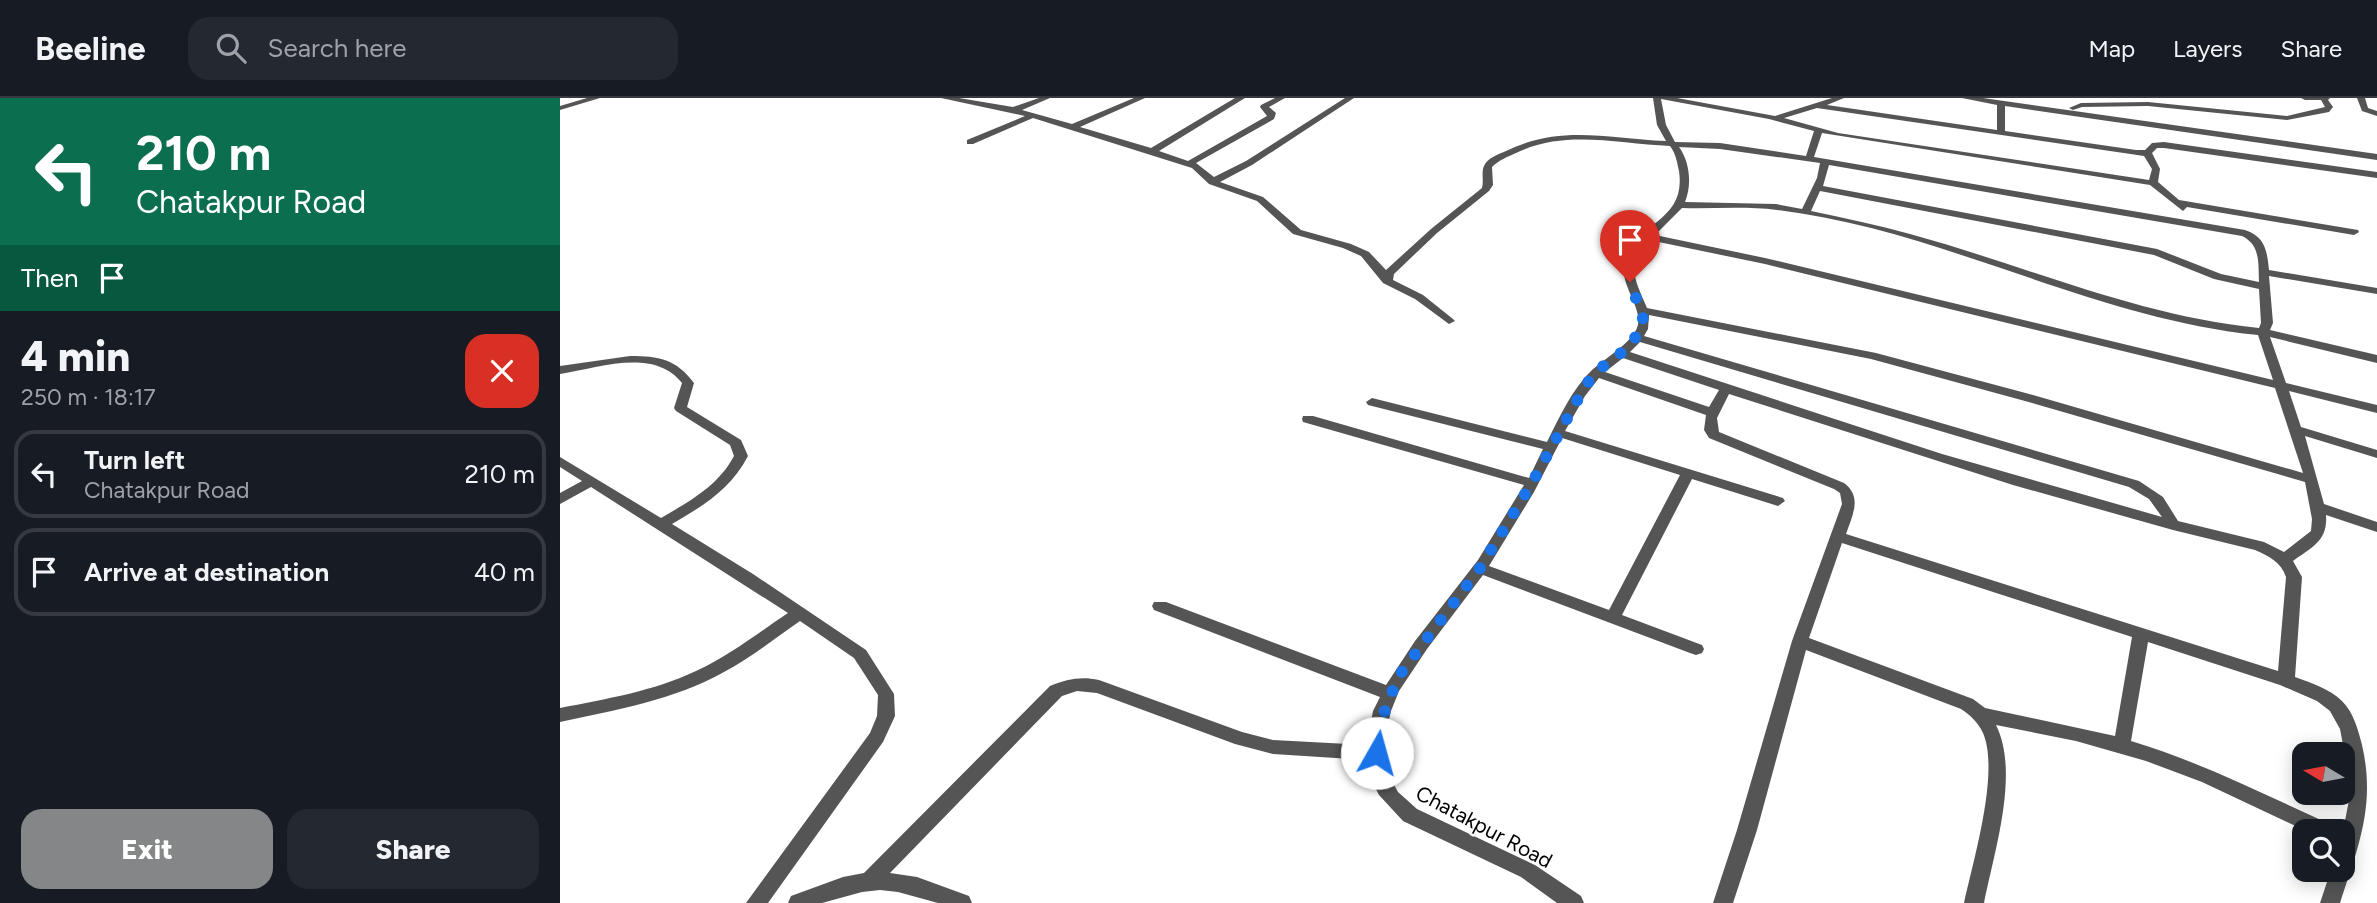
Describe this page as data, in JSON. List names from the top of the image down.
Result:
{
  "streets": {
    "street": ["Chatakpur Road"]
  },
  "north": "left",
  "page": {
    "header": "Beeline",
    "search": "Search here",
    "nav": ["Map", "Layers", "Share"],
    "turn": ["210 m", "Chatakpur Road"],
    "then": "Then",
    "heading": ["4 min", "250 m · 18:17"],
    "list": [
      {
        "name": "Turn left",
        "note": "Chatakpur Road",
        "value": "210 m"
      },
      {
        "name": "Arrive at destination",
        "value": "40 m"
      }
    ],
    "buttons": ["Exit", "Share"]
  }
}
